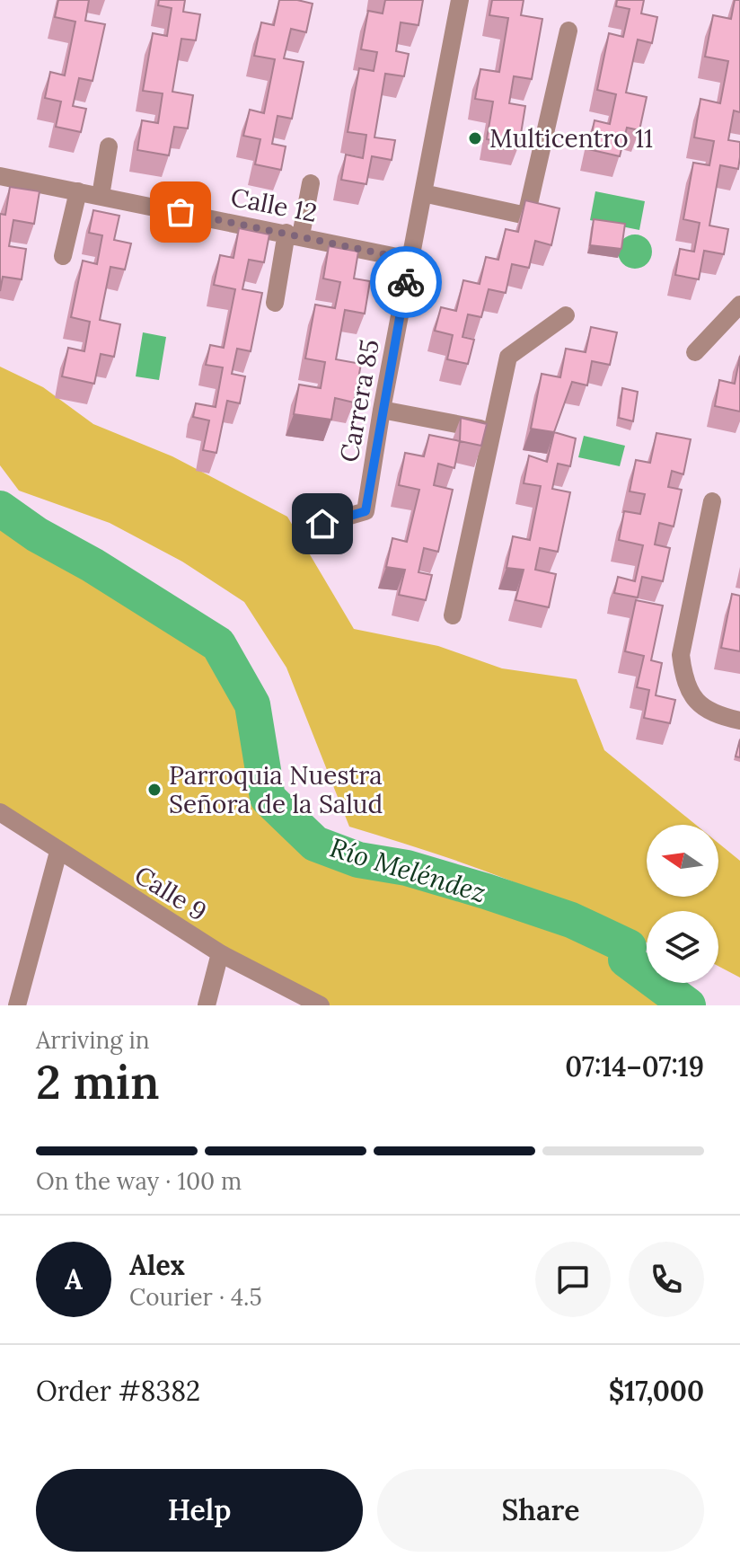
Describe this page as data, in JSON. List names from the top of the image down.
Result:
{
  "streets": {
    "street": ["Calle 12", "Carrera 85", "Calle 9"]
  },
  "crossings": [
    ["Calle 12", "Carrera 85"]
  ],
  "water": ["Río Meléndez"],
  "places": ["Multicentro 11", "Parroquia Nuestra Señora de la Salud"],
  "north": "left",
  "page": {
    "heading": ["2 min", "Arriving in", "07:14–07:19"],
    "panel": [
      "Alex",
      "Courier · 4.5",
      "Order #8382",
      "$17,000"
    ],
    "bar": "On the way · 100 m",
    "round": "A",
    "buttons": ["Help", "Share"]
  }
}
